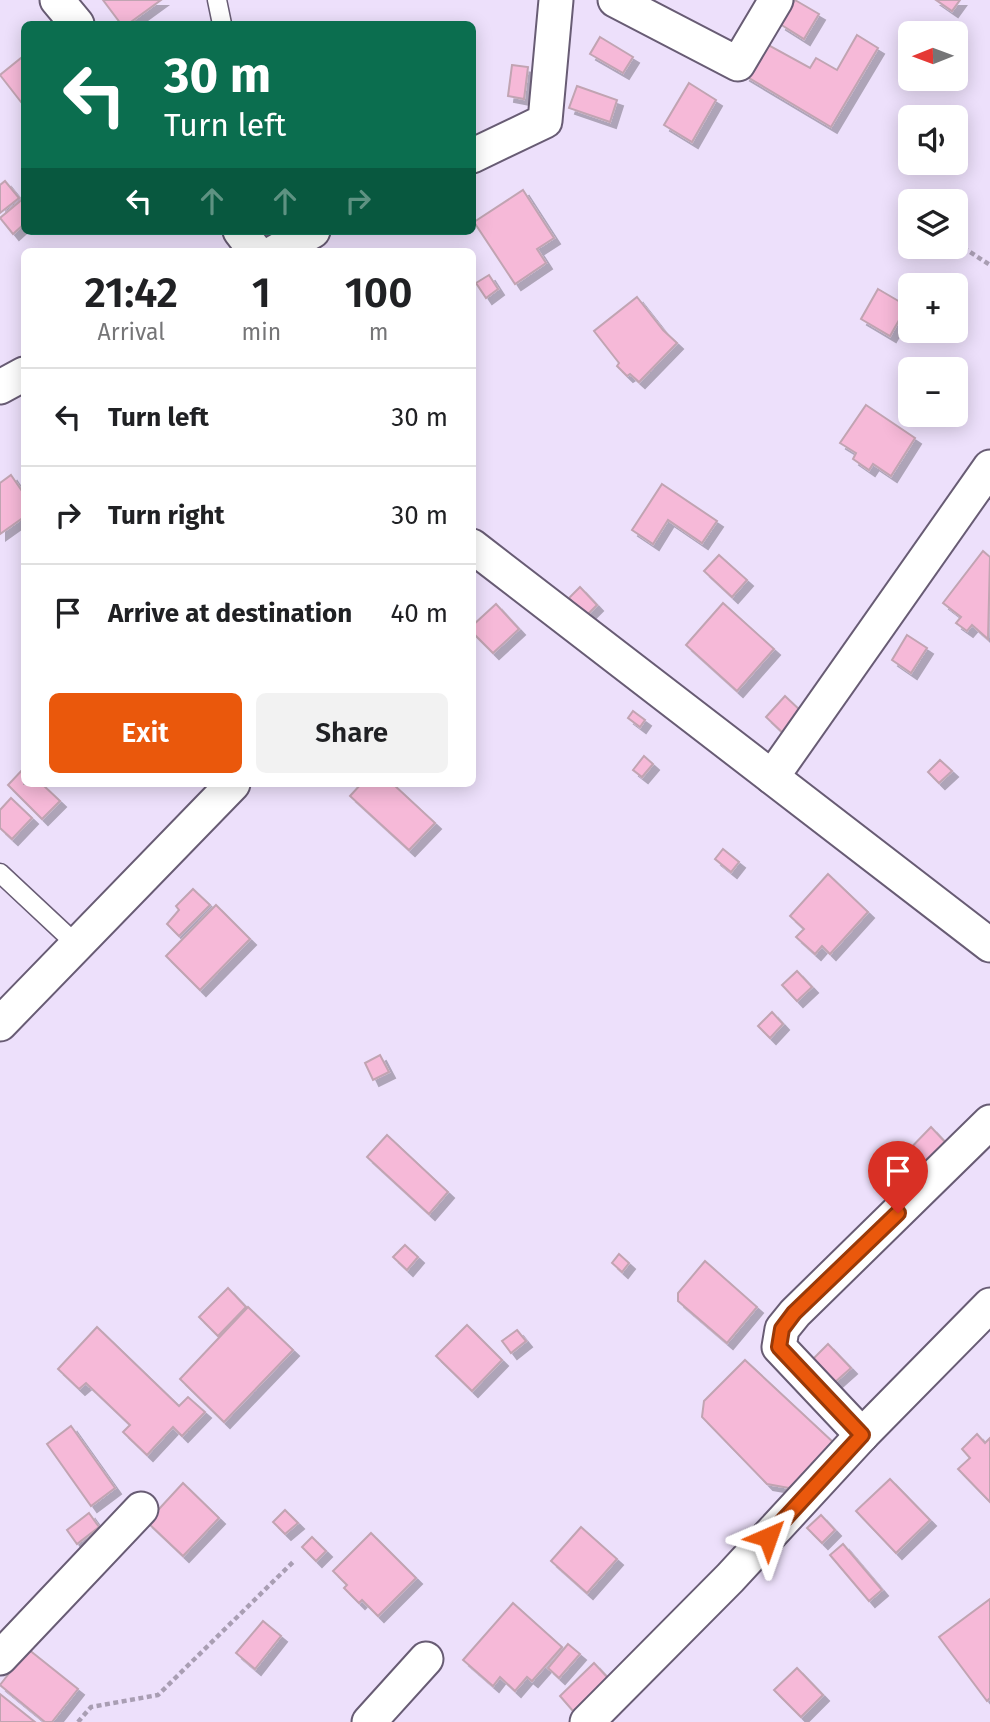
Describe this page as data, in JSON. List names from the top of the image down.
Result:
{
  "north": "left",
  "page": {
    "map_buttons": ["+", "−"],
    "turn": ["30 m", "Turn left"],
    "eta": [
      "21:42",
      "Arrival",
      "1",
      "min",
      "100",
      "m"
    ],
    "list": [
      {
        "name": "Turn left",
        "value": "30 m"
      },
      {
        "name": "Turn right",
        "value": "30 m"
      },
      {
        "name": "Arrive at destination",
        "value": "40 m"
      }
    ],
    "buttons": ["Exit", "Share"]
  }
}
